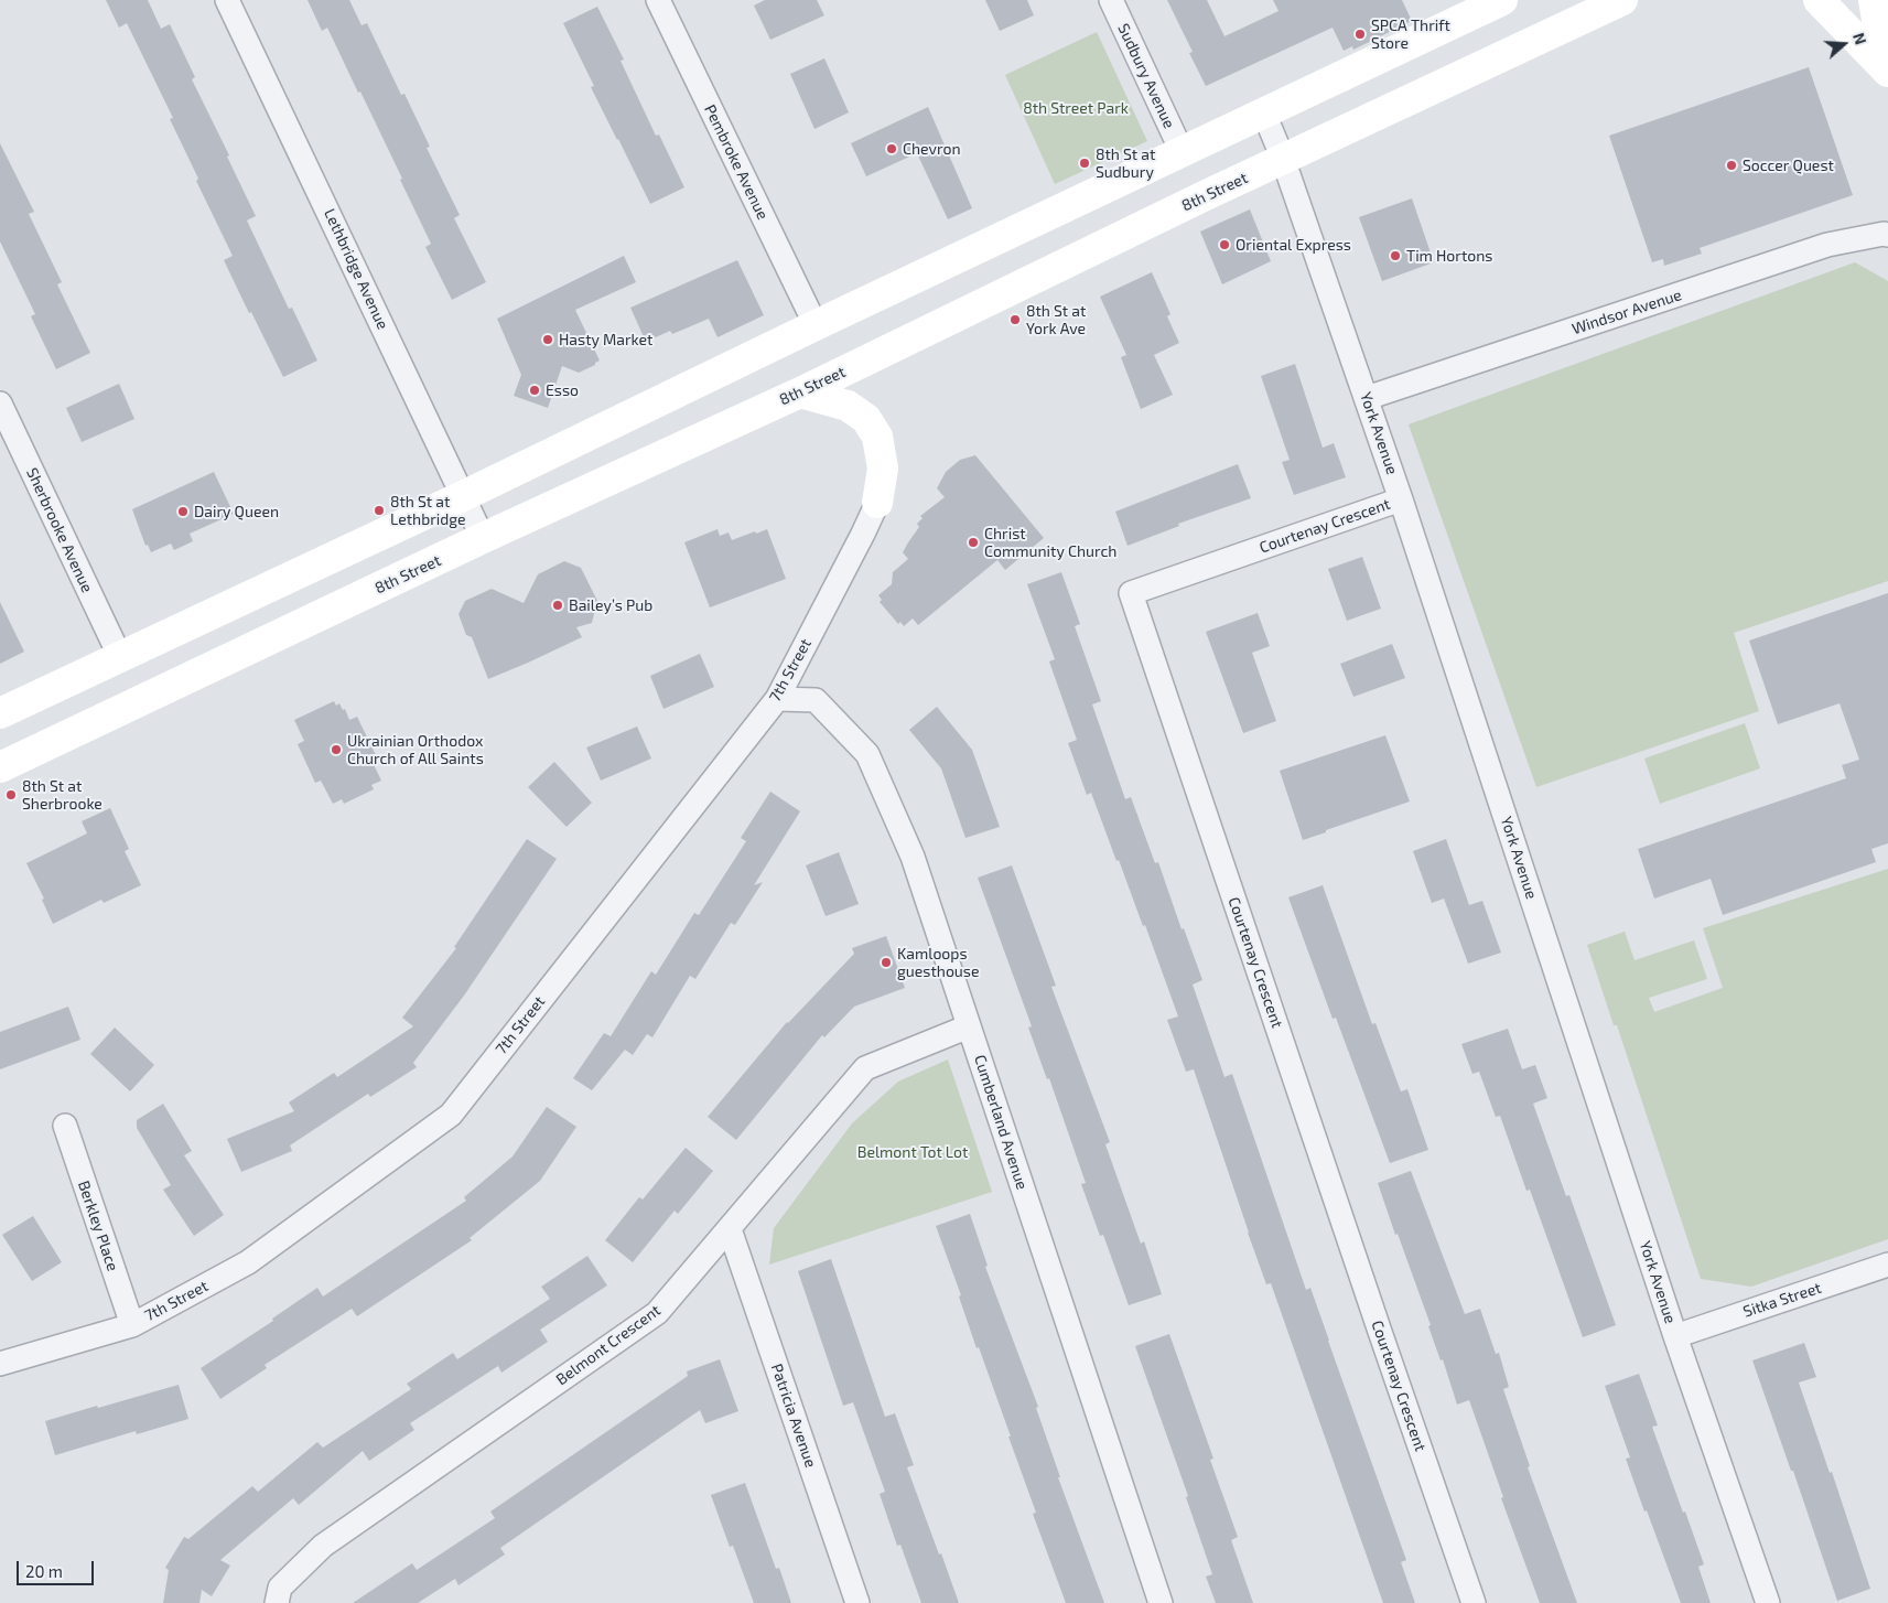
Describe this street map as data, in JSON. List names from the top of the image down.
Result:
{
  "streets": {
    "main road": ["8th Street"],
    "street": [
      "Sudbury Avenue",
      "Pembroke Avenue",
      "Lethbridge Avenue",
      "Windsor Avenue",
      "York Avenue",
      "Courtenay Crescent",
      "Sherbrooke Avenue",
      "7th Street",
      "Cumberland Avenue",
      "Berkley Place",
      "Sitka Street",
      "Belmont Crescent",
      "Patricia Avenue"
    ]
  },
  "crossings": [
    ["8th Street", "Lethbridge Avenue"],
    ["8th Street", "York Avenue"],
    ["Windsor Avenue", "York Avenue"],
    ["York Avenue", "Courtenay Crescent"],
    ["York Avenue", "Sitka Street"],
    ["7th Street", "Cumberland Avenue"],
    ["7th Street", "Berkley Place"],
    ["Cumberland Avenue", "Belmont Crescent"],
    ["Belmont Crescent", "Patricia Avenue"]
  ],
  "parks": ["8th Street Park", "Belmont Tot Lot"],
  "places": [
    "SPCA Thrift Store",
    "Chevron",
    "8th St at Sudbury",
    "Soccer Quest",
    "Oriental Express",
    "Tim Hortons",
    "8th St at York Ave",
    "Hasty Market",
    "Esso",
    "8th St at Lethbridge",
    "Dairy Queen",
    "Christ Community Church",
    "Bailey’s Pub",
    "Ukrainian Orthodox Church of All Saints",
    "8th St at Sherbrooke",
    "Kamloops guesthouse"
  ],
  "scale_bar": "20 m",
  "north": "right"
}
